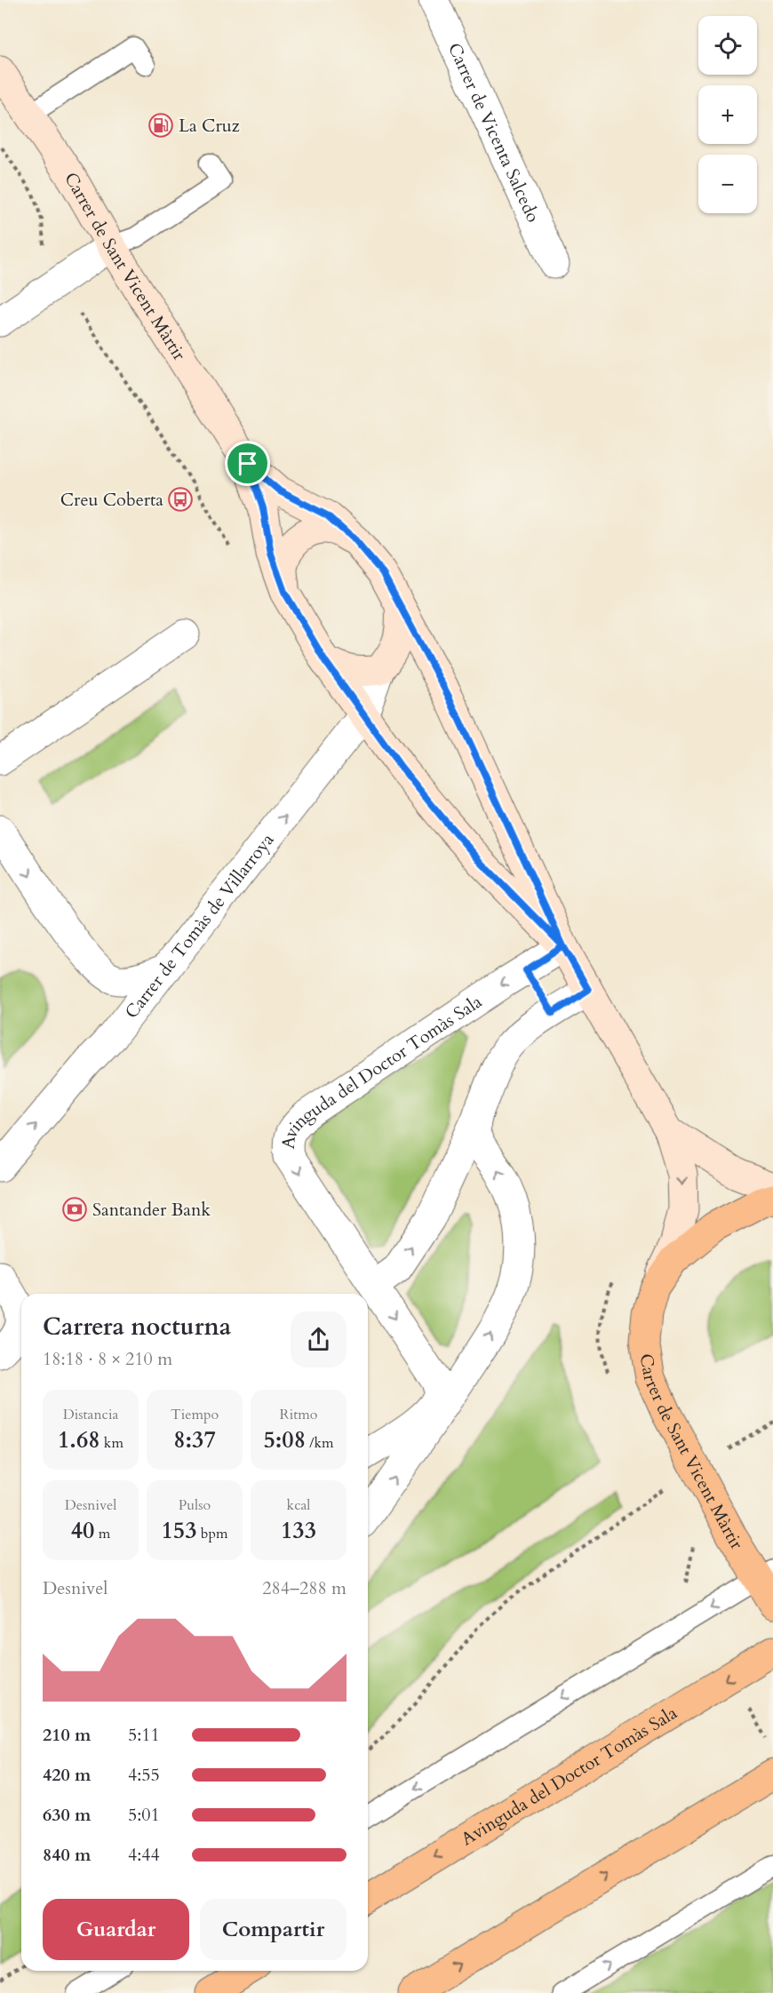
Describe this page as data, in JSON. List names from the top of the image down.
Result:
{
  "streets": {
    "main road": ["Carrer de Sant Vicent Màrtir", "Avinguda del Doctor Tomàs Sala"],
    "street": ["Carrer de Vicenta Salcedo", "Carrer de Tomàs de Villarroya"]
  },
  "crossings": [
    ["Carrer de Sant Vicent Màrtir", "Carrer de Tomàs de Villarroya"],
    ["Carrer de Sant Vicent Màrtir", "Avinguda del Doctor Tomàs Sala"]
  ],
  "places": {
    "fuel station": ["La Cruz"],
    "bus stop": ["Creu Coberta"],
    "bank": ["Santander Bank"]
  },
  "page": {
    "map_buttons": ["+", "−"],
    "heading": ["Carrera nocturna", "18:18 · 8 × 210 m"],
    "stats": [
      ["Distancia", "1.68 km"],
      ["Tiempo", "8:37"],
      ["Ritmo", "5:08 /km"],
      ["Desnivel", "40 m"],
      ["Pulso", "153 bpm"],
      ["kcal", "133"]
    ],
    "chart": ["Desnivel", "284–288 m"],
    "list": [
      {
        "name": "210 m",
        "note": "5:11"
      },
      {
        "name": "420 m",
        "note": "4:55"
      },
      {
        "name": "630 m",
        "note": "5:01"
      },
      {
        "name": "840 m",
        "note": "4:44"
      }
    ],
    "buttons": ["Guardar", "Compartir"]
  }
}
